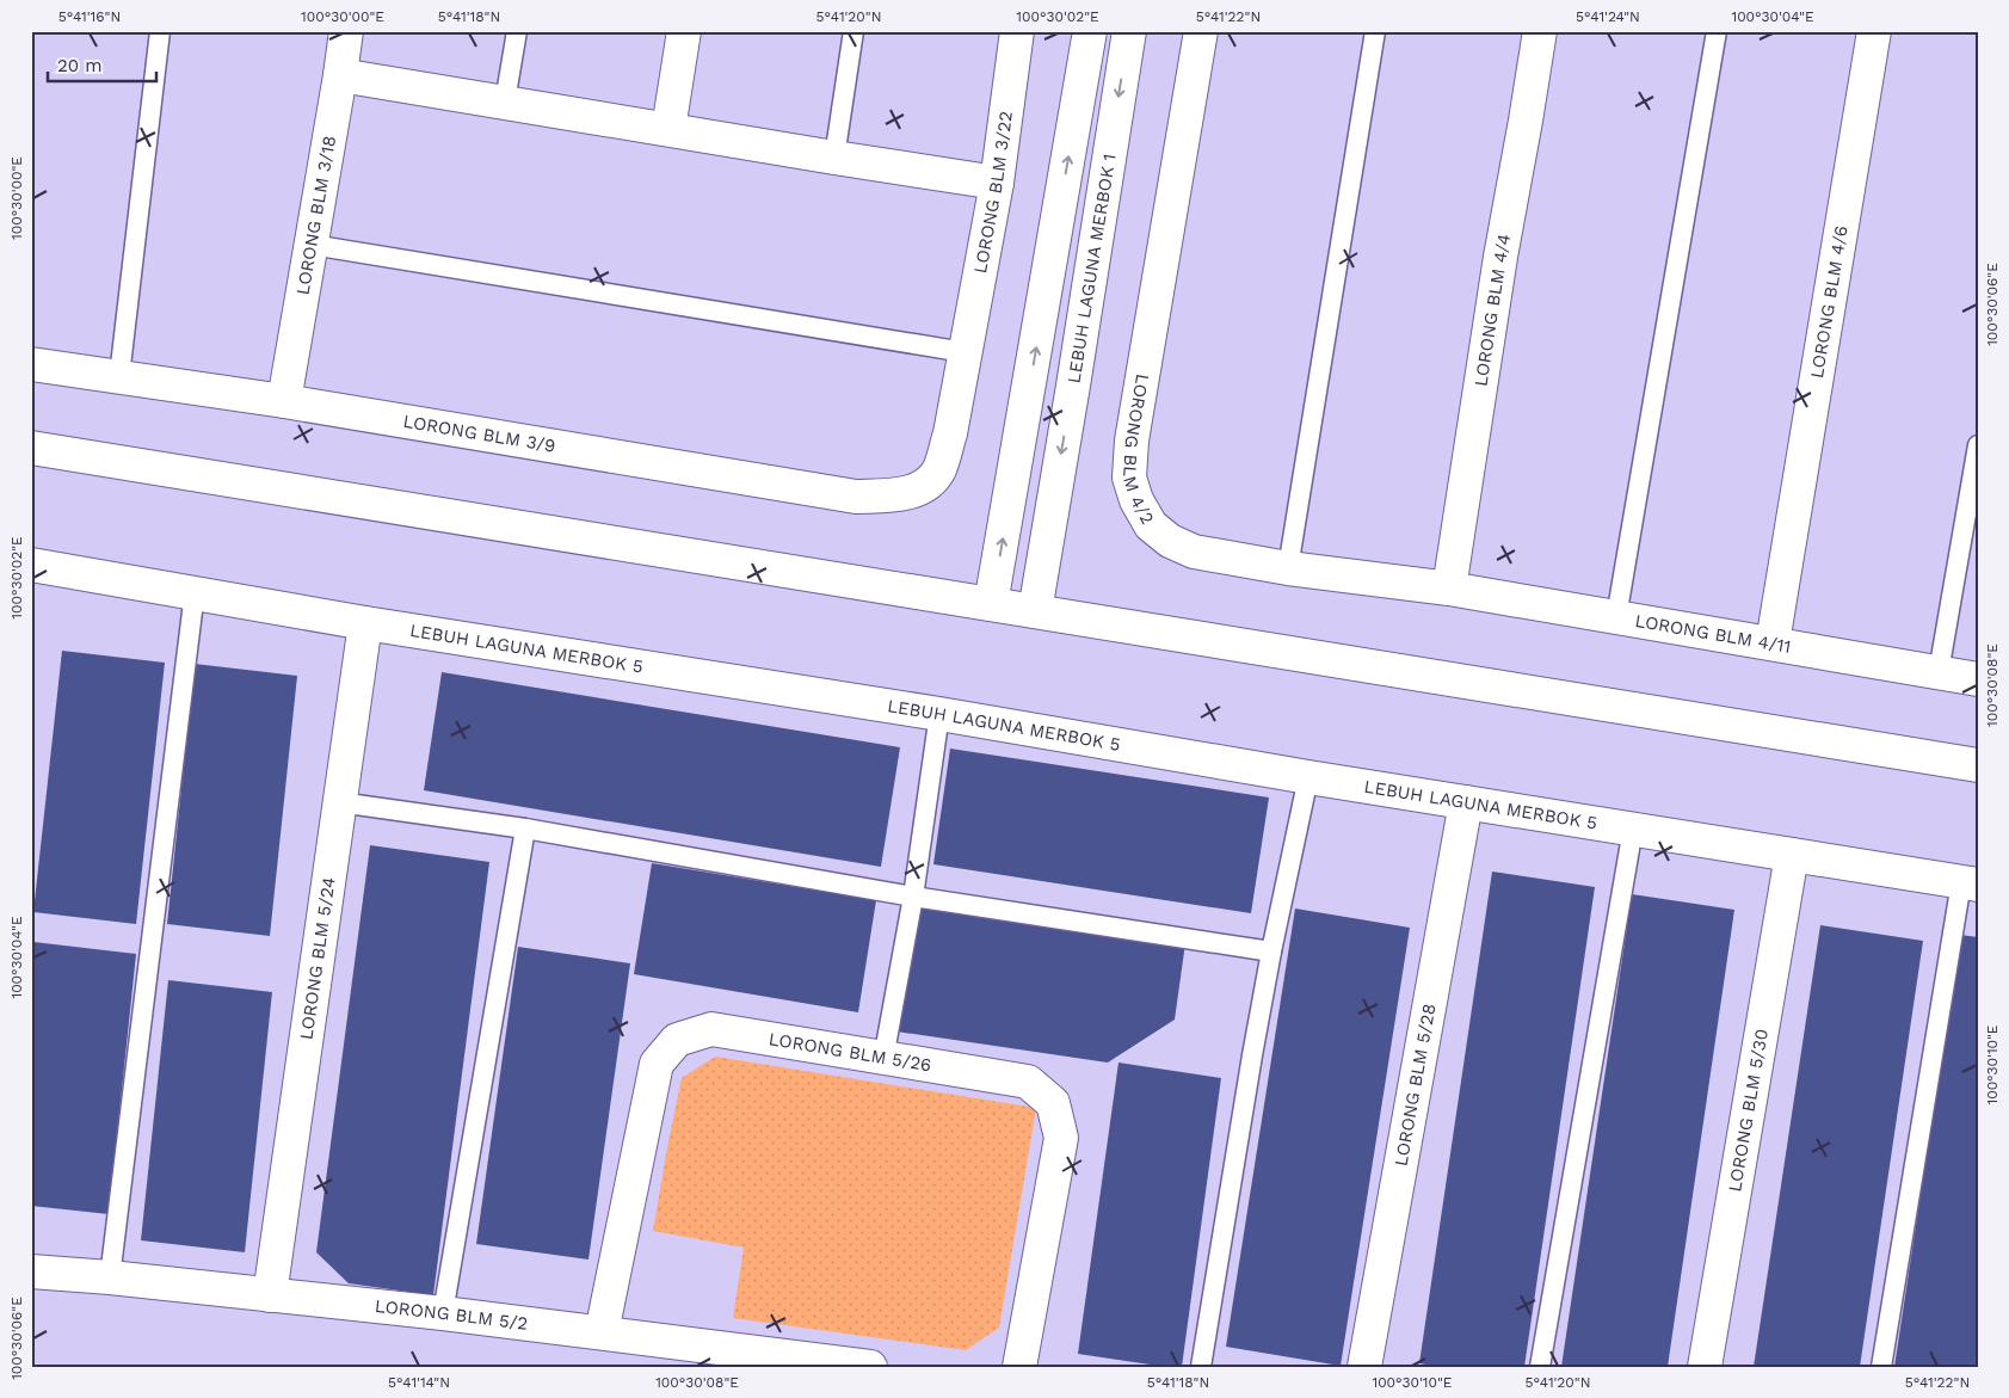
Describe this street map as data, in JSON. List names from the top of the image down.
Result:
{
  "streets": {
    "street": [
      "LORONG BLM 3/22",
      "LORONG BLM 3/18",
      "LEBUH LAGUNA MERBOK 1",
      "LORONG BLM 4/6",
      "LORONG BLM 4/4",
      "LORONG BLM 3/9",
      "LORONG BLM 4/2",
      "LORONG BLM 4/11",
      "LEBUH LAGUNA MERBOK 5",
      "LORONG BLM 5/24",
      "LORONG BLM 5/26",
      "LORONG BLM 5/28",
      "LORONG BLM 5/30",
      "LORONG BLM 5/2"
    ]
  },
  "crossings": [
    ["LORONG BLM 3/22", "LORONG BLM 3/9"],
    ["LORONG BLM 3/18", "LORONG BLM 3/9"],
    ["LORONG BLM 4/6", "LORONG BLM 4/11"],
    ["LORONG BLM 4/4", "LORONG BLM 4/2"],
    ["LORONG BLM 4/4", "LORONG BLM 4/11"],
    ["LORONG BLM 4/2", "LORONG BLM 4/11"],
    ["LEBUH LAGUNA MERBOK 5", "LORONG BLM 5/24"],
    ["LEBUH LAGUNA MERBOK 5", "LORONG BLM 5/28"],
    ["LEBUH LAGUNA MERBOK 5", "LORONG BLM 5/30"],
    ["LORONG BLM 5/24", "LORONG BLM 5/2"],
    ["LORONG BLM 5/26", "LORONG BLM 5/2"]
  ],
  "scale_bar": "20 m",
  "coordinates": [
    "5°41'16\"N",
    "100°30'00\"E",
    "5°41'18\"N",
    "5°41'20\"N",
    "100°30'02\"E",
    "5°41'22\"N",
    "5°41'24\"N",
    "100°30'04\"E",
    "100°30'06\"E",
    "100°30'08\"E",
    "100°30'10\"E",
    "5°41'14\"N"
  ]
}
